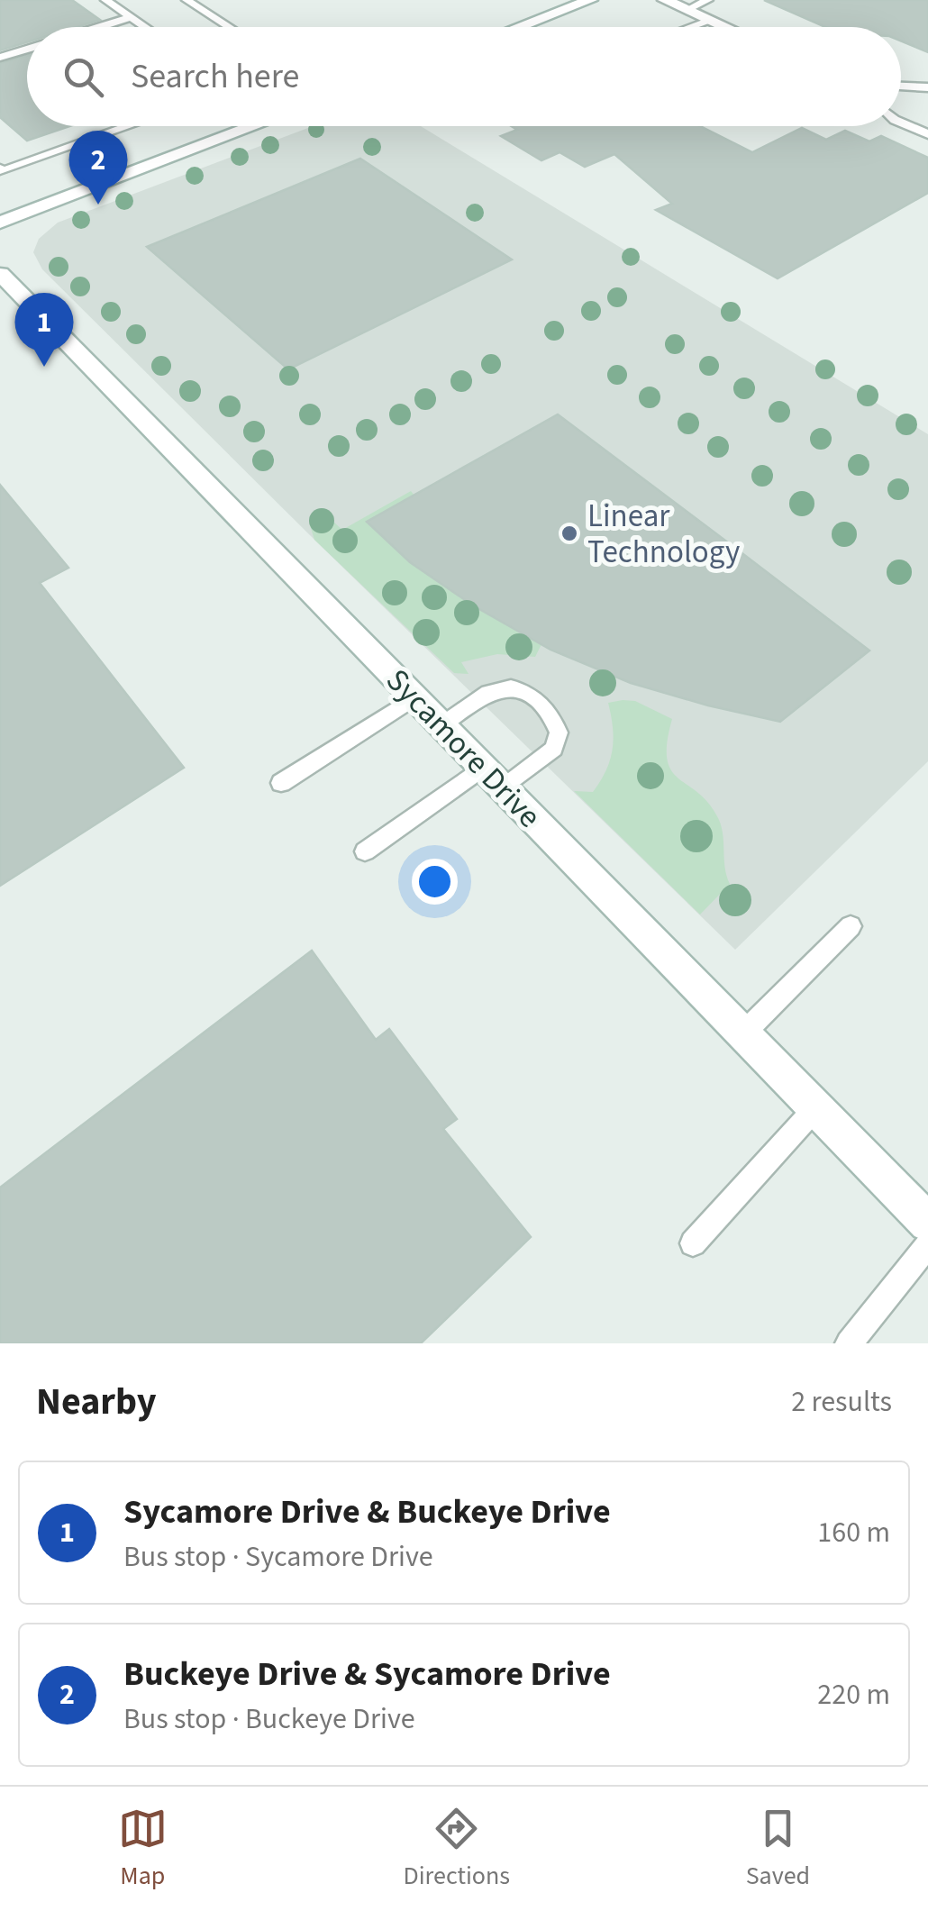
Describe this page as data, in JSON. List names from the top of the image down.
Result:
{
  "streets": {
    "street": ["Sycamore Drive"]
  },
  "places": ["Linear Technology"],
  "page": {
    "search": "Search here",
    "pins": ["2", "1"],
    "heading": ["Nearby", "2 results"],
    "list": [
      {
        "mark": "1",
        "name": "Sycamore Drive & Buckeye Drive",
        "note": "Bus stop · Sycamore Drive",
        "value": "160 m"
      },
      {
        "mark": "2",
        "name": "Buckeye Drive & Sycamore Drive",
        "note": "Bus stop · Buckeye Drive",
        "value": "220 m"
      }
    ],
    "nav": ["Map", "Directions", "Saved"]
  }
}
